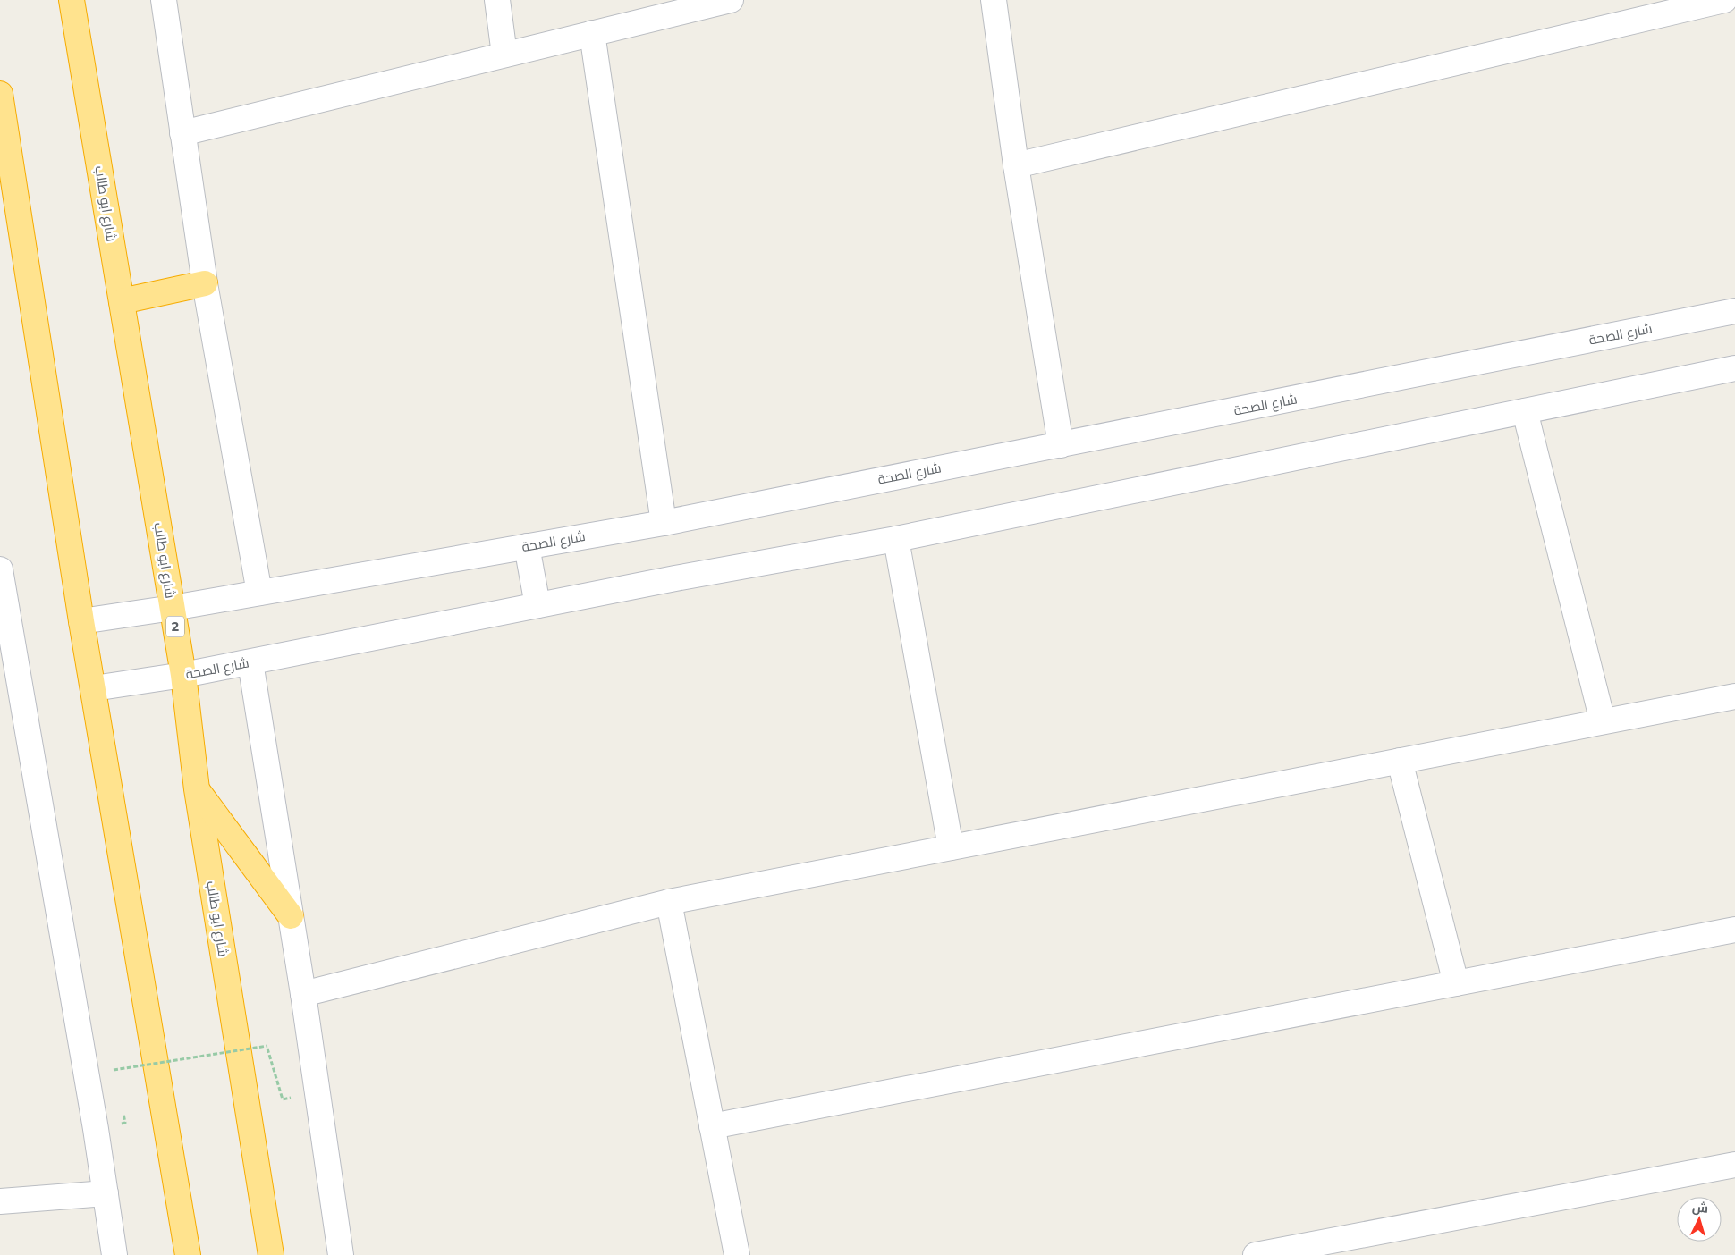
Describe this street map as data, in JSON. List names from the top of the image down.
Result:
{
  "streets": {
    "highway": ["شارع ابو طالب", "2"],
    "street": ["شارع الصحة"]
  },
  "crossings": [
    ["شارع ابو طالب", "شارع الصحة"]
  ],
  "north": "top"
}
